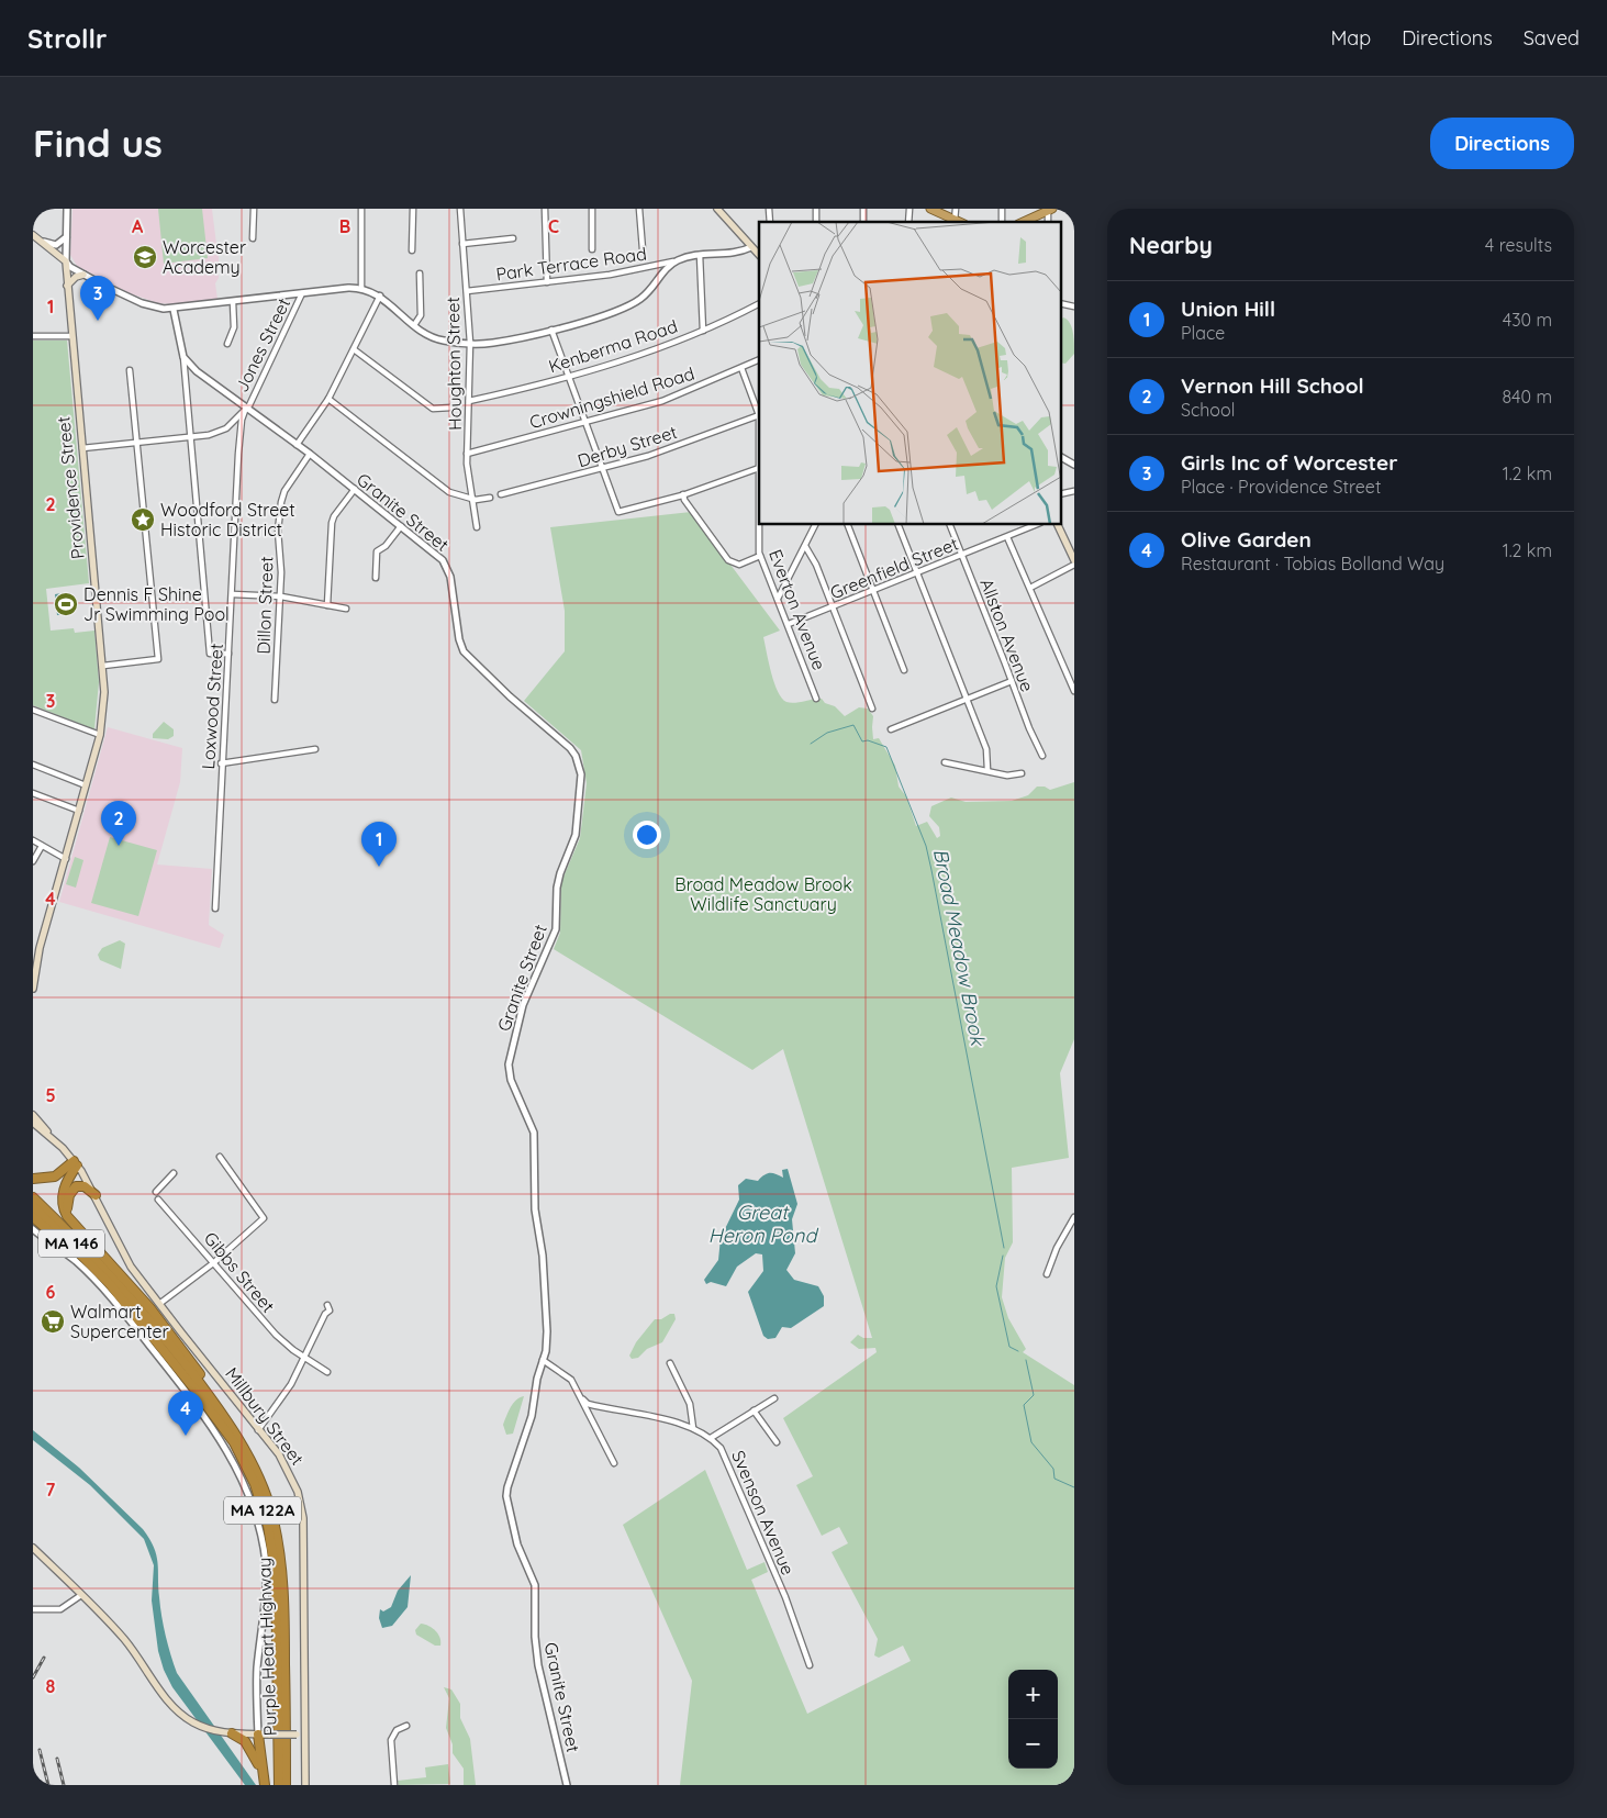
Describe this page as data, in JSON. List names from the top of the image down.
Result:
{
  "streets": {
    "highway": ["MA 146", "MA 122A", "Purple Heart Highway"],
    "main road": ["Providence Street", "Millbury Street"],
    "street": [
      "Park Terrace Road",
      "Jones Street",
      "Kenberma Road",
      "Houghton Street",
      "Crowningshield Road",
      "Derby Street",
      "Granite Street",
      "Greenfield Street",
      "Dillon Street",
      "Everton Avenue",
      "Allston Avenue",
      "Loxwood Street",
      "Gibbs Street",
      "Svenson Avenue"
    ]
  },
  "crossings": [
    ["Park Terrace Road", "Houghton Street"],
    ["Jones Street", "Granite Street"],
    ["Jones Street", "Loxwood Street"],
    ["Kenberma Road", "Houghton Street"],
    ["Houghton Street", "Crowningshield Road"],
    ["Crowningshield Road", "Everton Avenue"],
    ["Derby Street", "Everton Avenue"],
    ["Granite Street", "Dillon Street"],
    ["Granite Street", "Loxwood Street"],
    ["Greenfield Street", "Everton Avenue"],
    ["Greenfield Street", "Allston Avenue"],
    ["MA 122A", "Purple Heart Highway"]
  ],
  "water": ["Broad Meadow Brook", "Great Heron Pond"],
  "parks": ["Broad Meadow Brook Wildlife Sanctuary"],
  "places": {
    "school or university": ["Worcester Academy"],
    "place": ["Woodford Street Historic District"],
    "sports": ["Dennis F Shine Jr Swimming Pool"],
    "supermarket": ["Walmart Supercenter"]
  },
  "page": {
    "header": "Strollr",
    "nav": ["Map", "Directions", "Saved"],
    "buttons": "Directions",
    "title": "Find us",
    "heading": ["Nearby", "4 results"],
    "pins": [
      "3",
      "2",
      "1",
      "4"
    ],
    "list": [
      {
        "mark": "1",
        "name": "Union Hill",
        "note": "Place",
        "value": "430 m"
      },
      {
        "mark": "2",
        "name": "Vernon Hill School",
        "note": "School",
        "value": "840 m"
      },
      {
        "mark": "3",
        "name": "Girls Inc of Worcester",
        "note": "Place · Providence Street",
        "value": "1.2 km"
      },
      {
        "mark": "4",
        "name": "Olive Garden",
        "note": "Restaurant · Tobias Bolland Way",
        "value": "1.2 km"
      }
    ],
    "map_buttons": ["+", "−"]
  },
  "grid": {
    "columns": ["A", "B", "C"],
    "rows": [
      "1",
      "2",
      "3",
      "4",
      "5",
      "6",
      "7",
      "8"
    ]
  }
}
